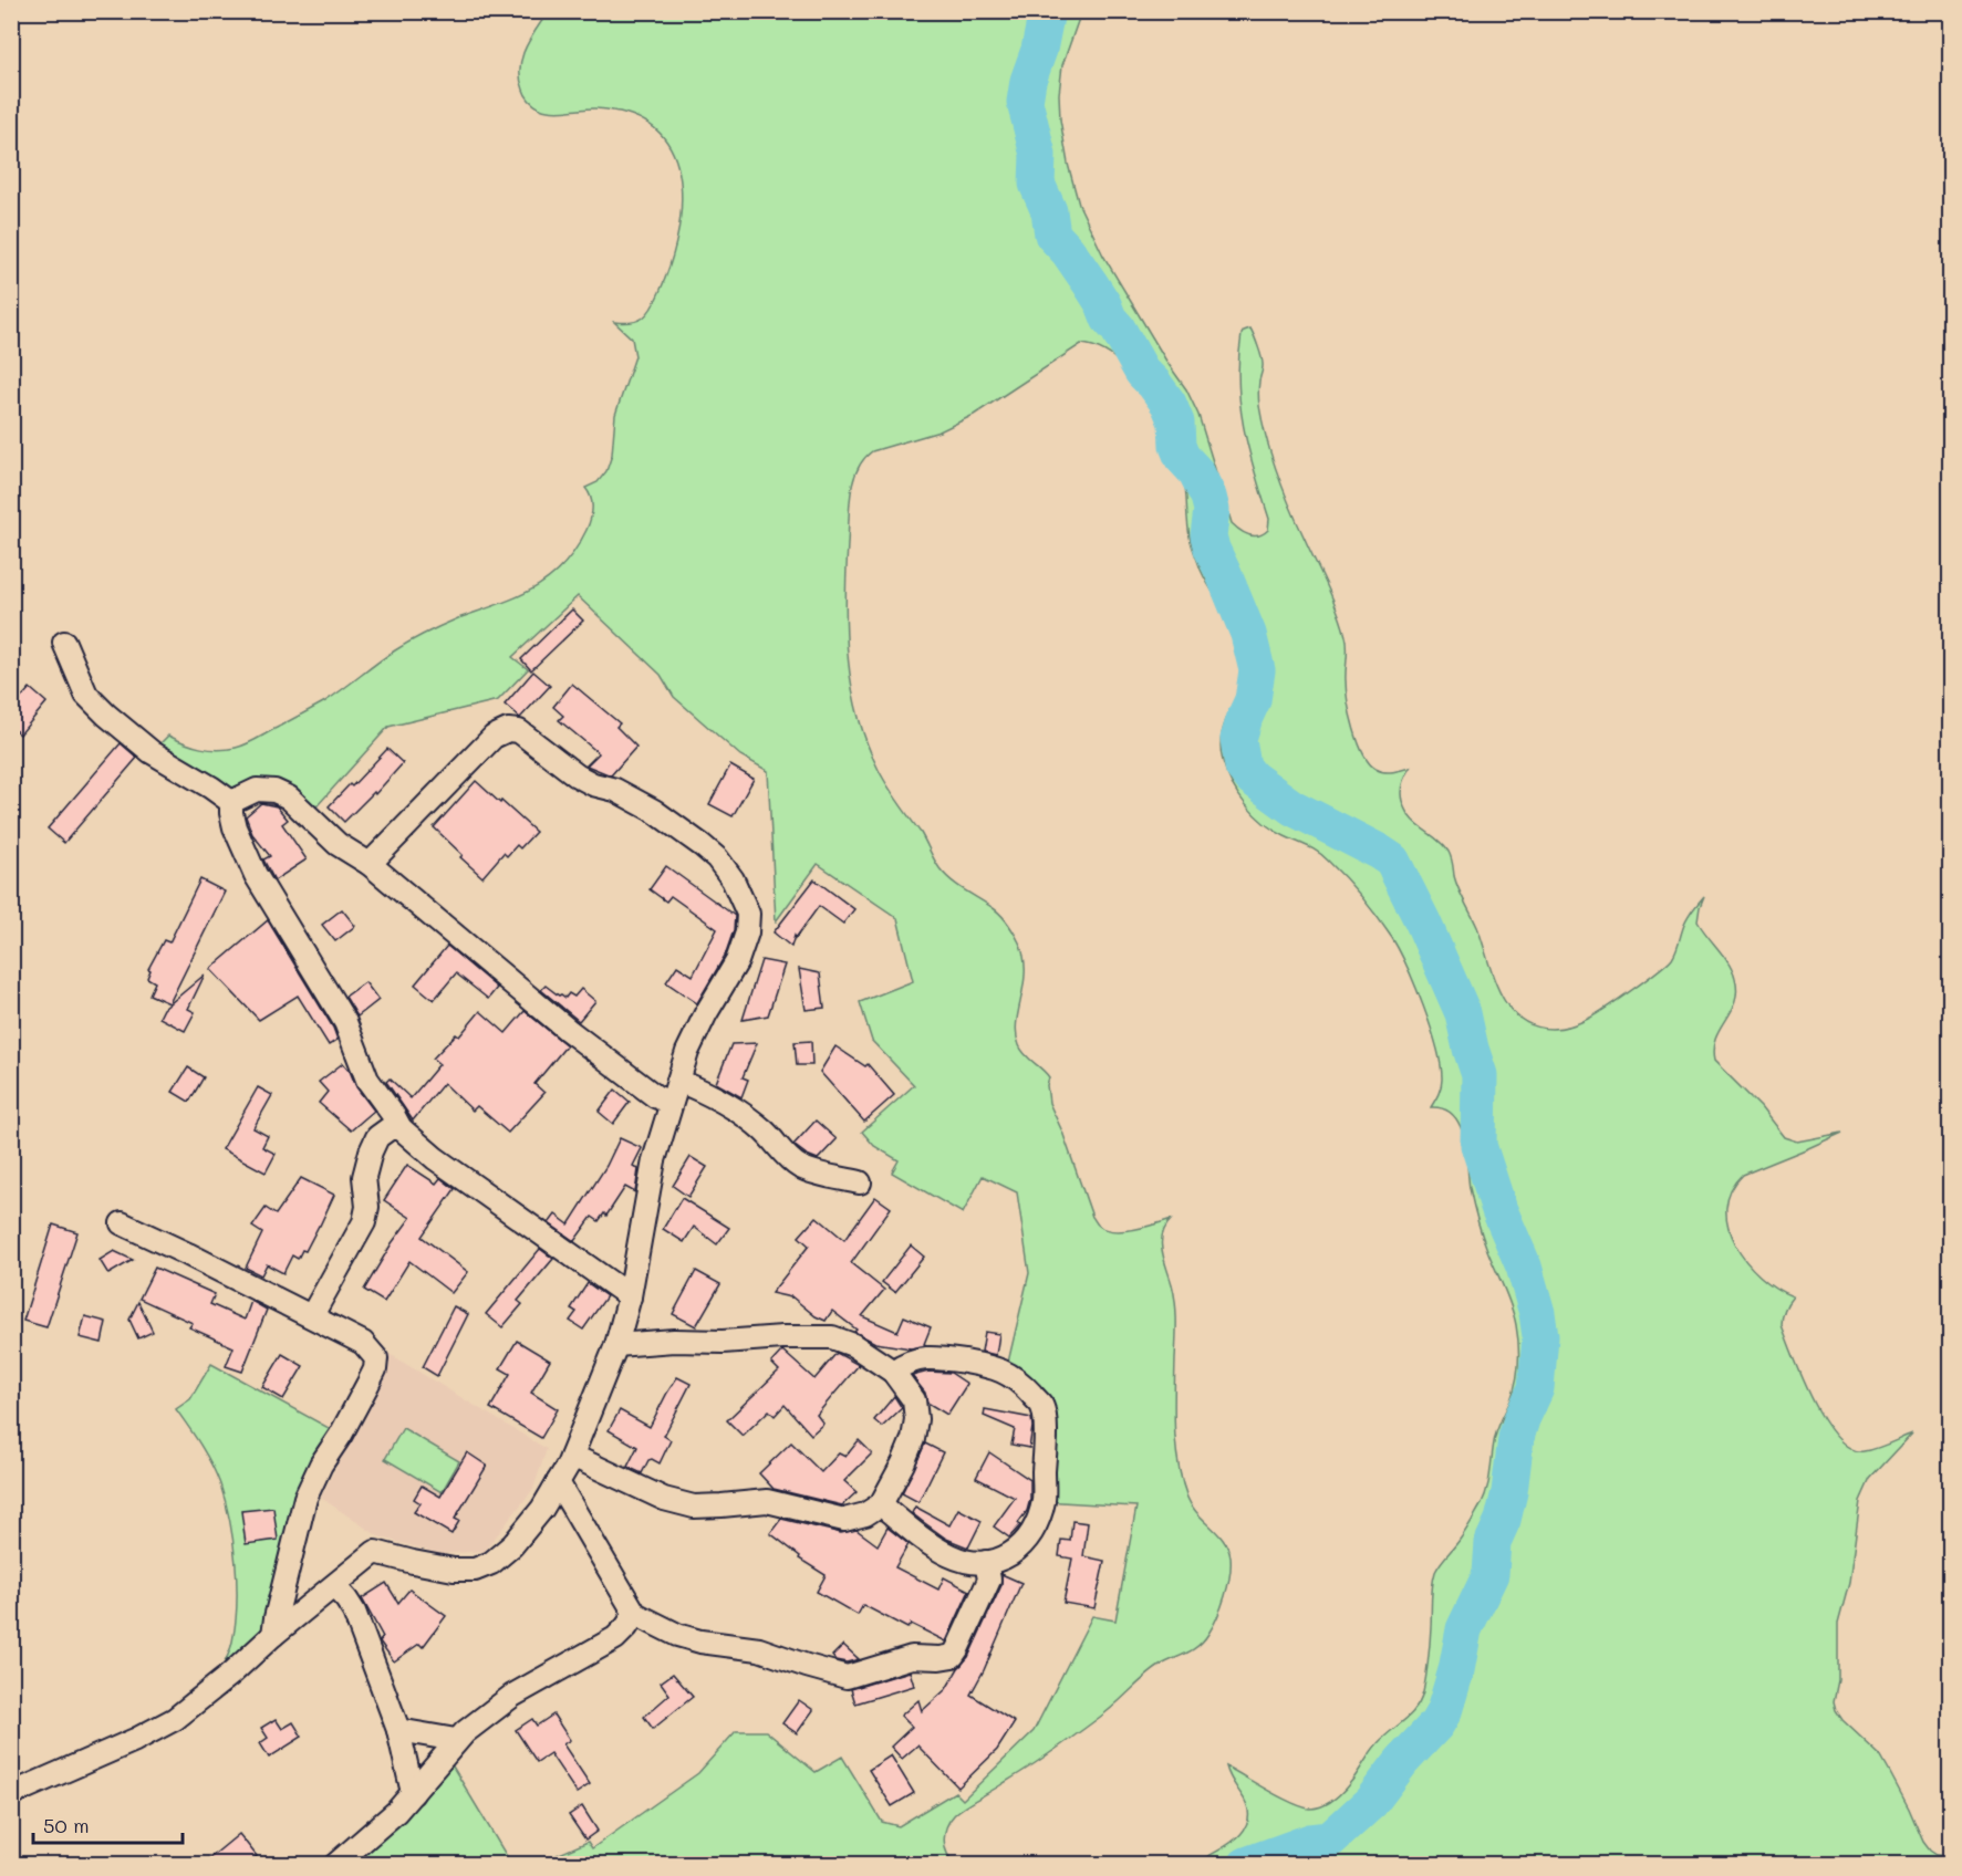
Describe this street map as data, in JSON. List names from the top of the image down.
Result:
{
  "scale_bar": "50 m"
}
